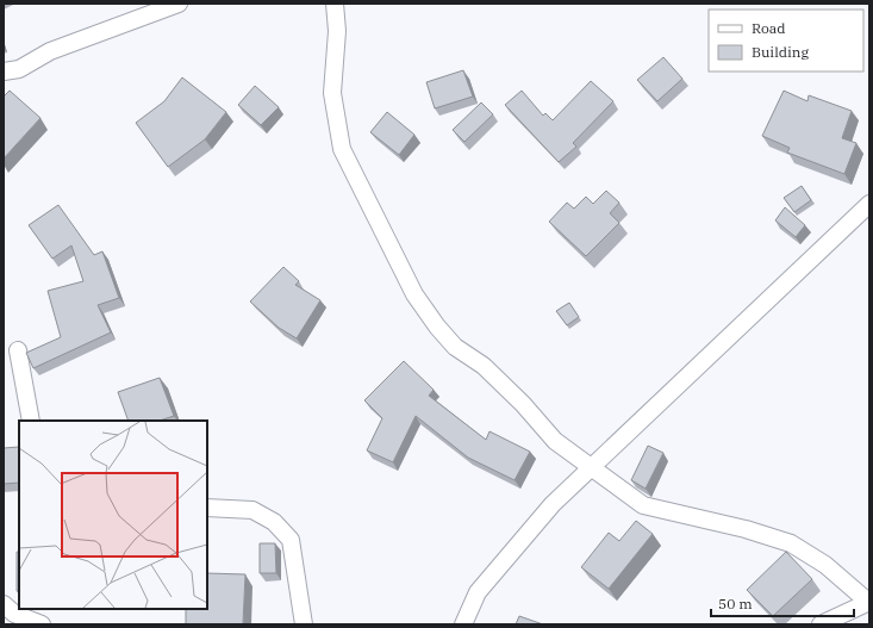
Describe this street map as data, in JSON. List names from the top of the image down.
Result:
{
  "legend": ["Road", "Building"],
  "scale_bar": "50 m"
}
